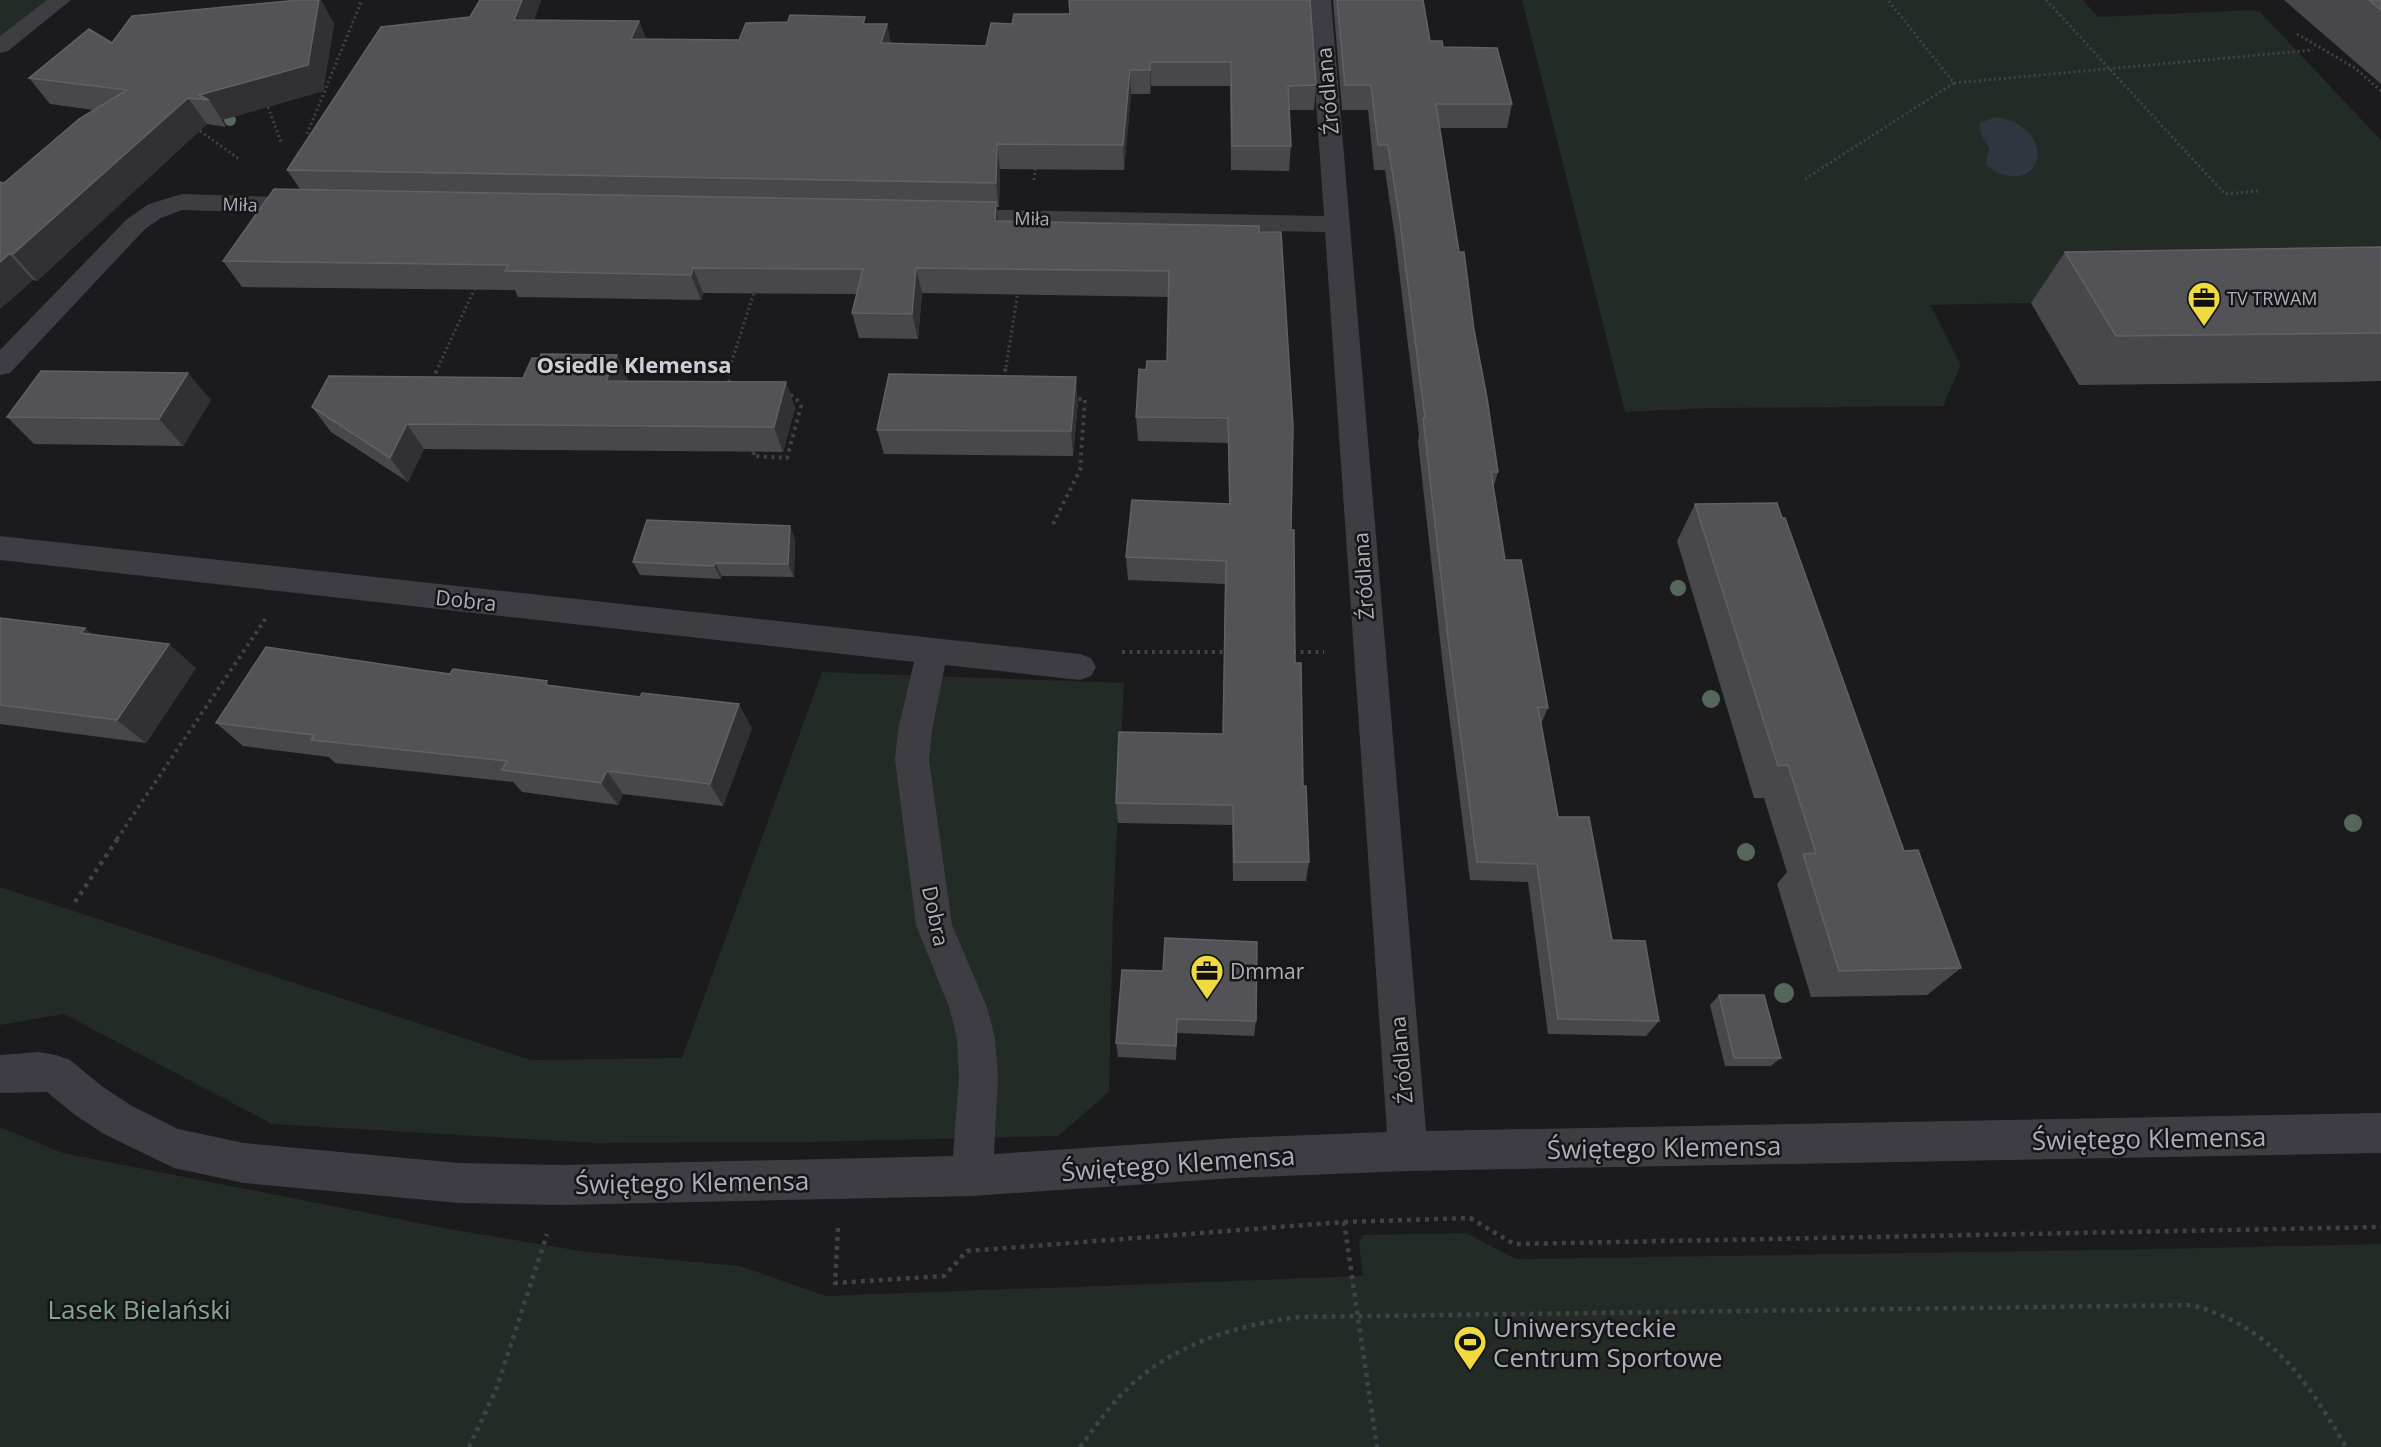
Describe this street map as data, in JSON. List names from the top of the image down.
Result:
{
  "streets": {
    "street": [
      "Źródlana",
      "Miła",
      "Dobra",
      "Świętego Klemensa"
    ]
  },
  "crossings": [
    ["Źródlana", "Miła"],
    ["Źródlana", "Świętego Klemensa"],
    ["Dobra", "Świętego Klemensa"]
  ],
  "districts": ["Osiedle Klemensa"],
  "parks": ["Lasek Bielański"],
  "places": {
    "office": ["TV TRWAM", "Dmmar"],
    "sports": ["Uniwersyteckie Centrum Sportowe"]
  }
}
